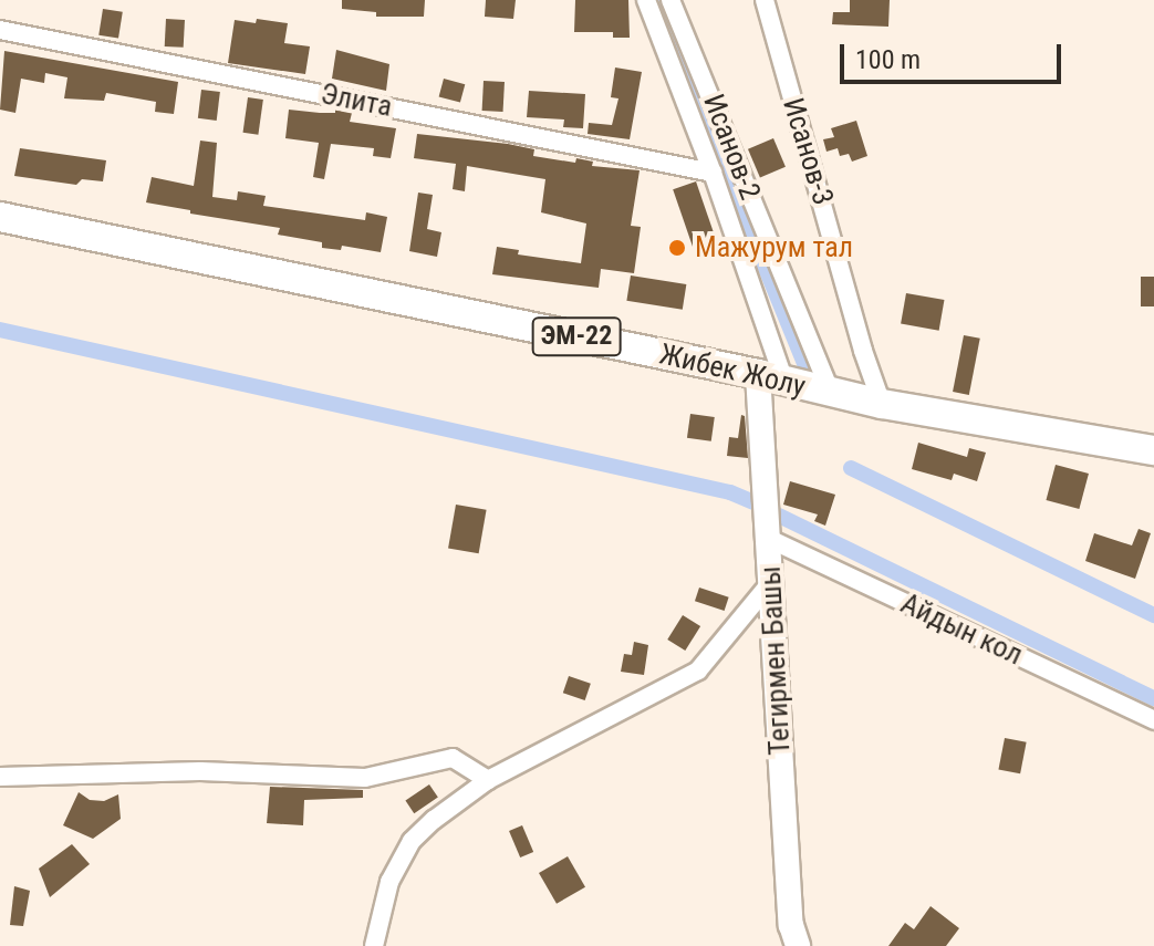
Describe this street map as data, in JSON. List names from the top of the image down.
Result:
{
  "streets": {
    "main road": ["ЭМ-22", "Жибек Жолу"],
    "street": [
      "Элита",
      "Исанов-2",
      "Исанов-3",
      "Айдын кол",
      "Тегирмен Башы"
    ]
  },
  "crossings": [
    ["Исанов-2", "Жибек Жолу"],
    ["Исанов-3", "Жибек Жолу"],
    ["Жибек Жолу", "Тегирмен Башы"],
    ["Айдын кол", "Тегирмен Башы"]
  ],
  "places": ["Мажурум тал"],
  "scale_bar": "100 m"
}
